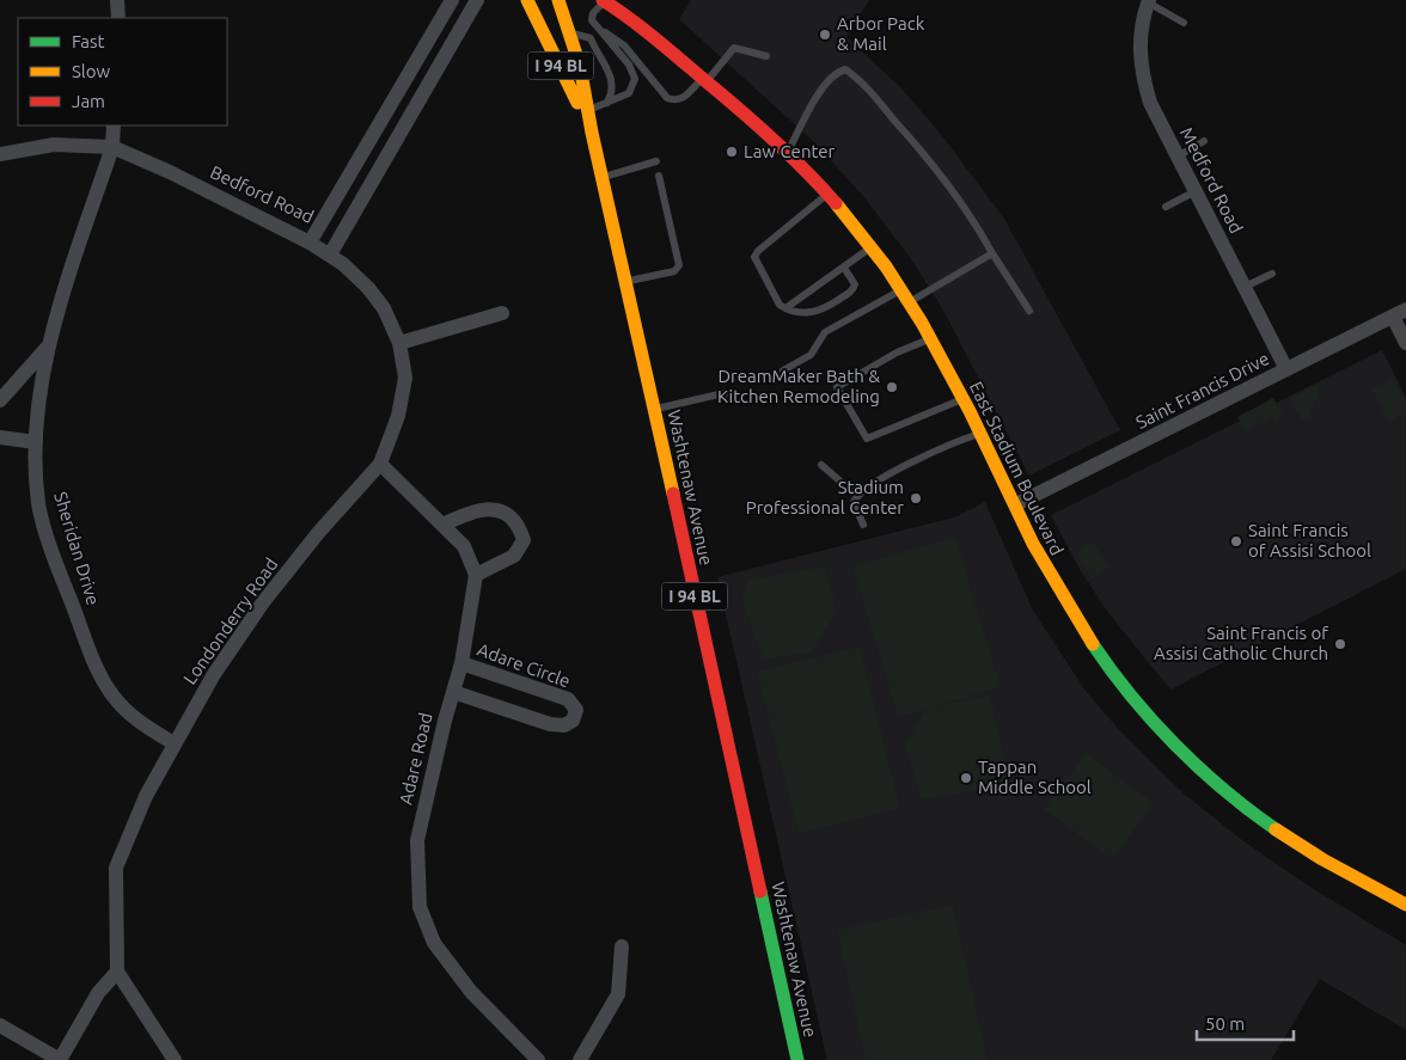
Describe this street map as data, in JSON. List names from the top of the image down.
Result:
{
  "streets": {
    "main road": ["I 94 BL", "East Stadium Boulevard", "Washtenaw Avenue"],
    "street": [
      "Medford Road",
      "Bedford Road",
      "Saint Francis Drive",
      "Sheridan Drive",
      "Londonderry Road",
      "Adare Circle",
      "Adare Road"
    ]
  },
  "crossings": [
    ["Medford Road", "Saint Francis Drive"],
    ["Bedford Road", "Sheridan Drive"],
    ["Bedford Road", "Londonderry Road"],
    ["Saint Francis Drive", "East Stadium Boulevard"],
    ["Sheridan Drive", "Londonderry Road"],
    ["Adare Circle", "Adare Road"]
  ],
  "places": [
    "Arbor Pack & Mail",
    "Law Center",
    "DreamMaker Bath & Kitchen Remodeling",
    "Stadium Professional Center",
    "Saint Francis of Assisi School",
    "Saint Francis of Assisi Catholic Church",
    "Tappan Middle School"
  ],
  "legend": ["Fast", "Slow", "Jam"],
  "scale_bar": "50 m"
}
